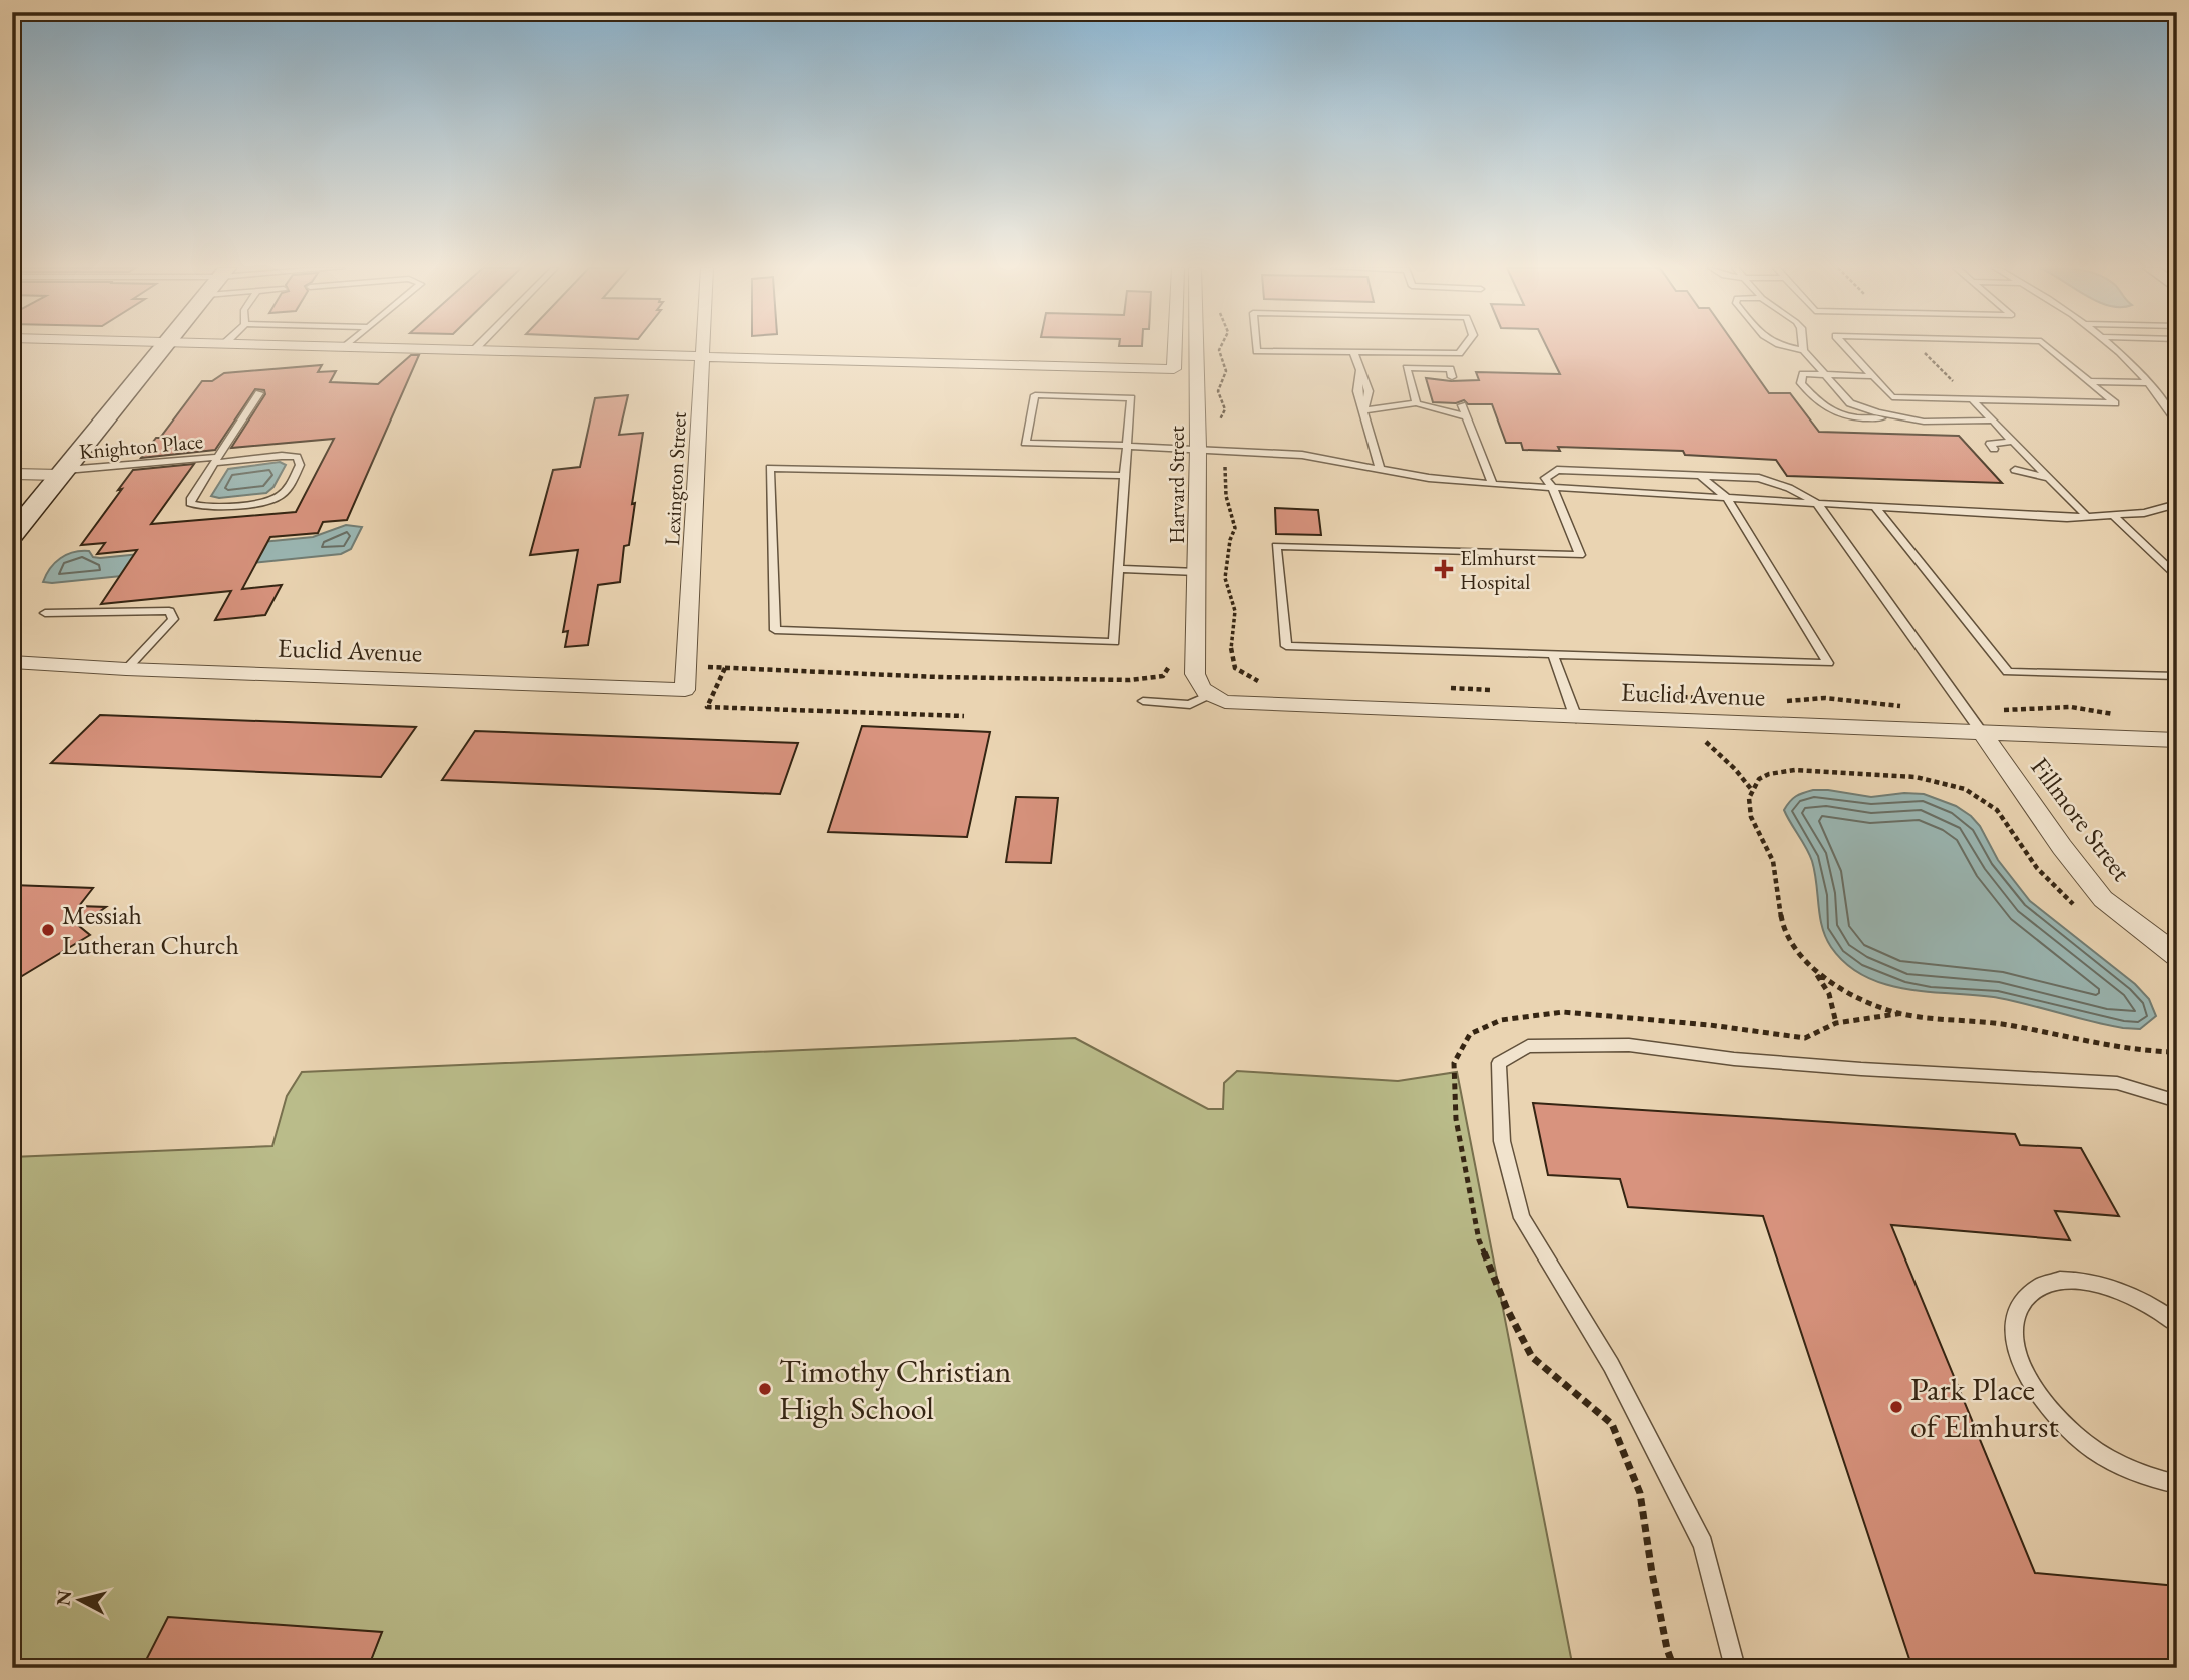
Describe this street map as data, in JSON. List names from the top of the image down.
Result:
{
  "streets": {
    "street": [
      "Lexington Street",
      "Harvard Street",
      "Euclid Avenue",
      "Fillmore Street"
    ],
    "lane": ["Knighton Place"]
  },
  "crossings": [
    ["Lexington Street", "Euclid Avenue"],
    ["Harvard Street", "Euclid Avenue"],
    ["Euclid Avenue", "Fillmore Street"]
  ],
  "places": {
    "health": ["Elmhurst Hospital"],
    "other": ["Messiah Lutheran Church", "Timothy Christian High School", "Park Place of Elmhurst"]
  },
  "north": "left"
}
